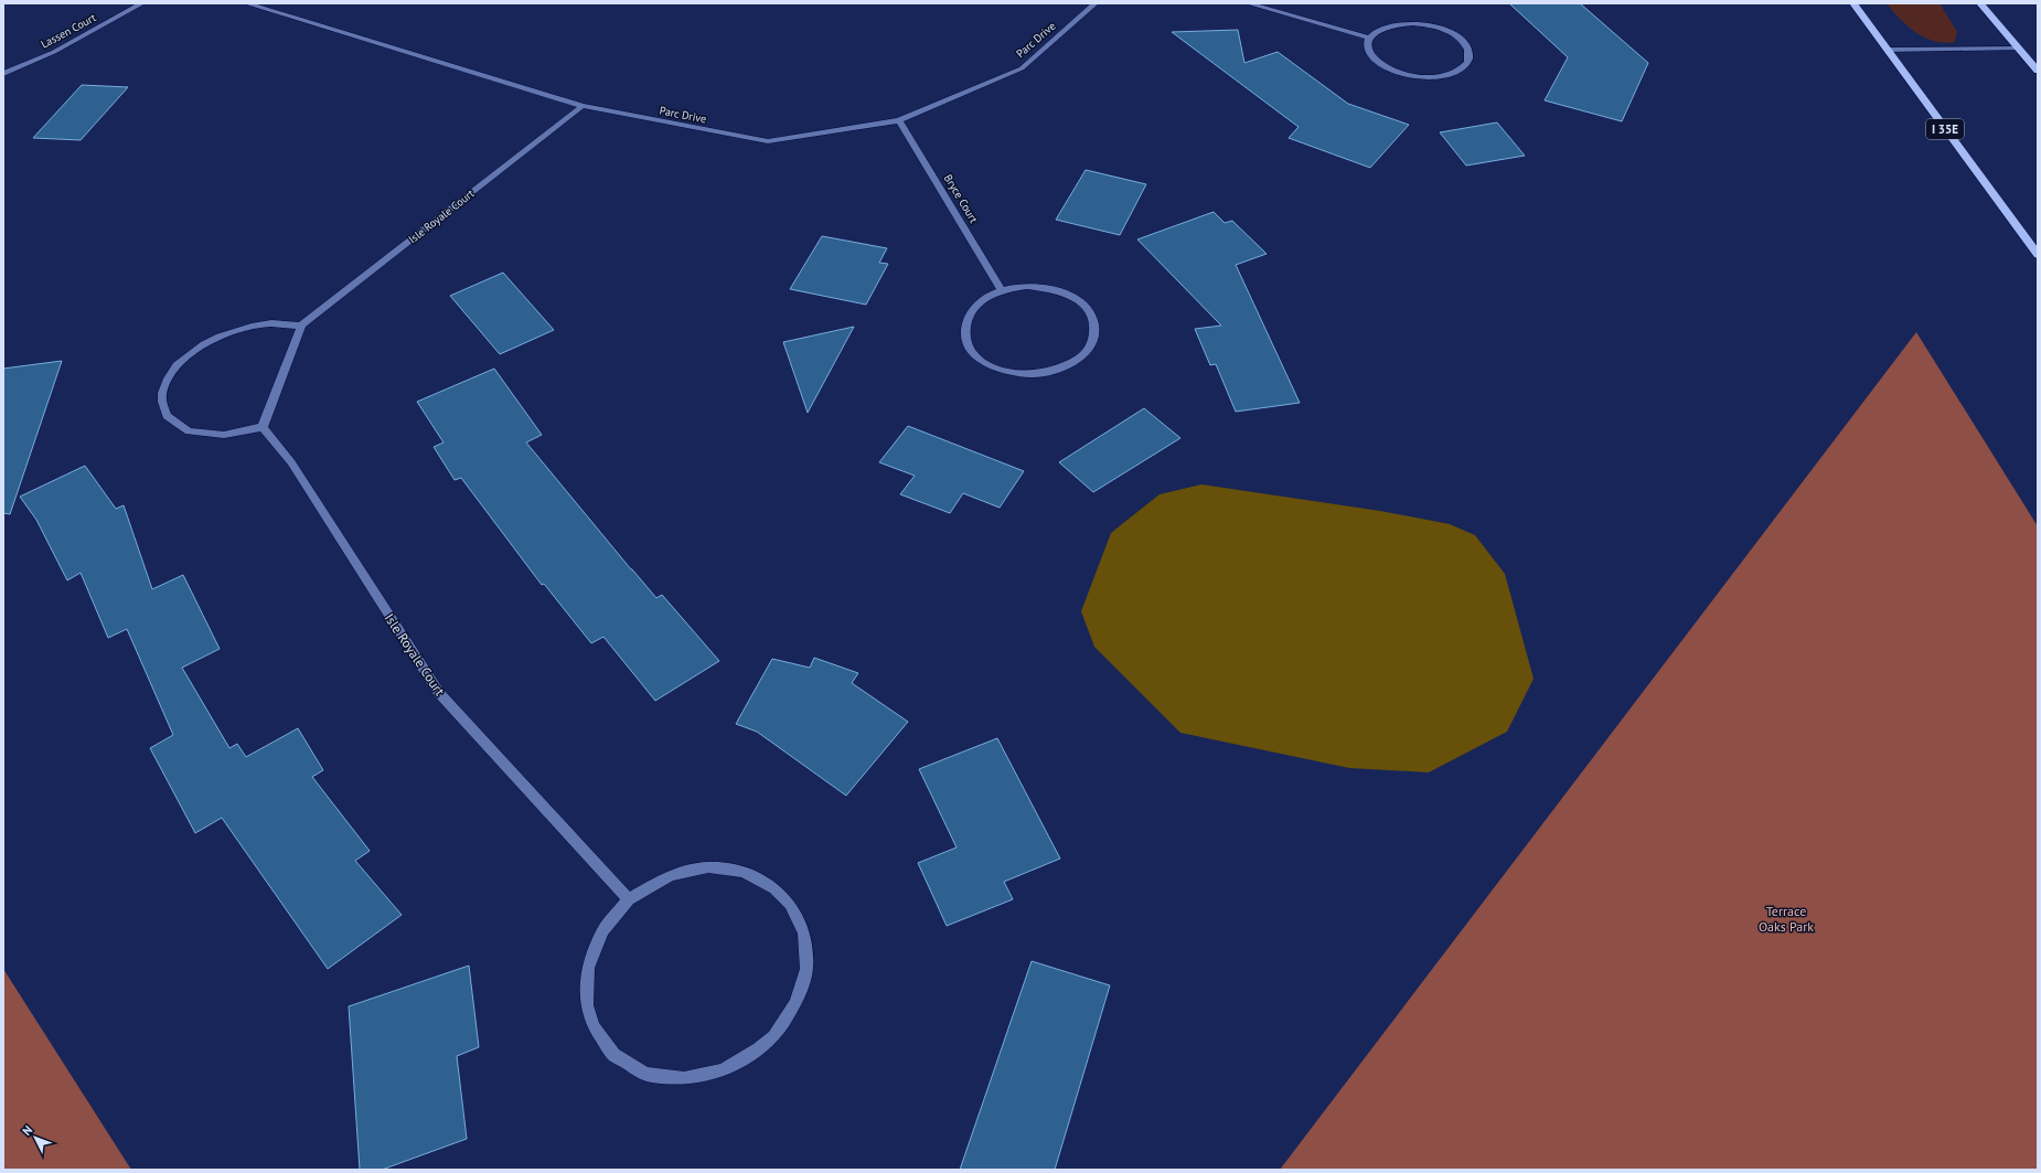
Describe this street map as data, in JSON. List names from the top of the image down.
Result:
{
  "streets": {
    "highway": ["I 35E"],
    "street": [
      "Lassen Court",
      "Parc Drive",
      "Bryce Court",
      "Isle Royale Court"
    ]
  },
  "crossings": [
    ["Parc Drive", "Bryce Court"],
    ["Parc Drive", "Isle Royale Court"]
  ],
  "parks": ["Terrace Oaks Park"],
  "north": "top left"
}
